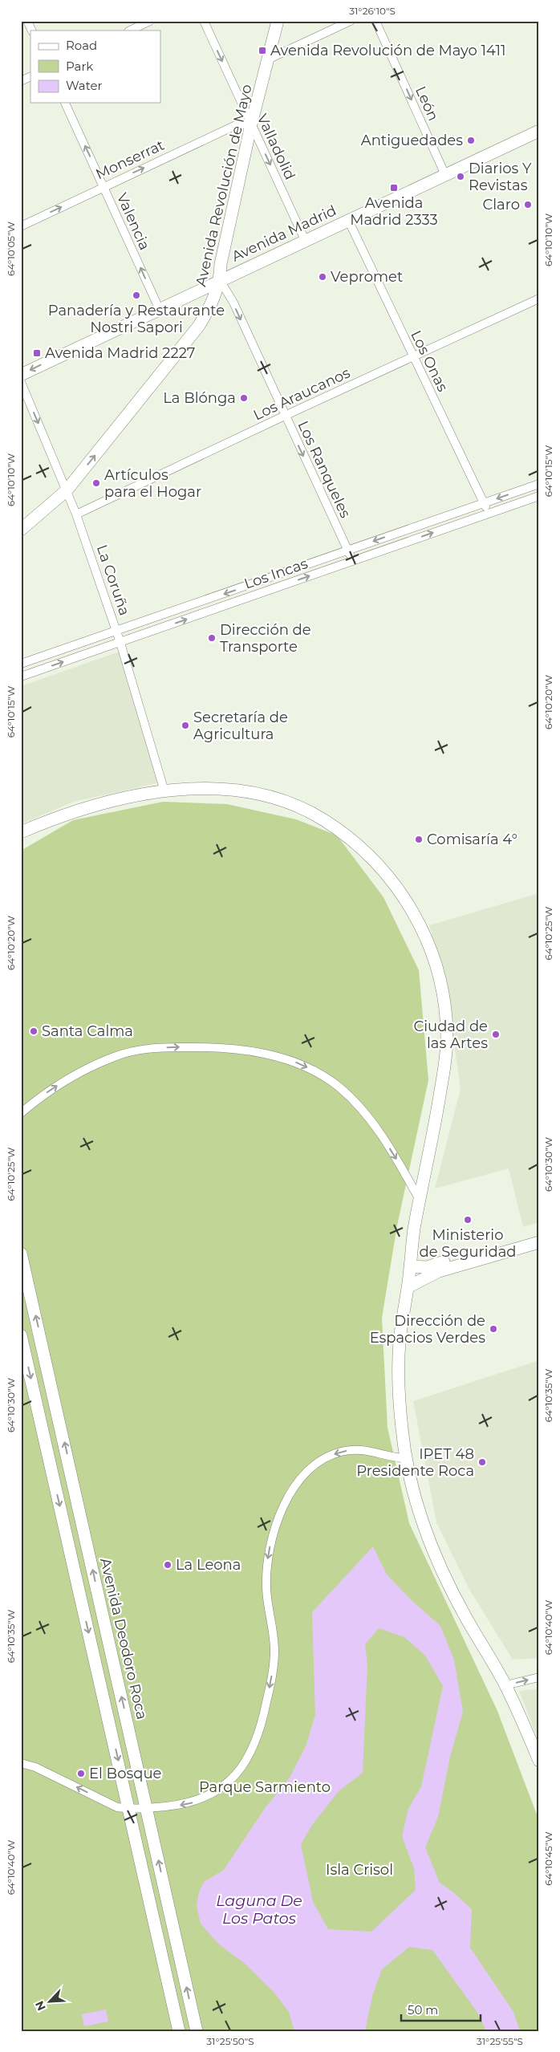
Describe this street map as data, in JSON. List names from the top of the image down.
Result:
{
  "streets": {
    "main road": ["Avenida Revolución de Mayo", "Avenida Madrid", "Avenida Deodoro Roca"],
    "street": [
      "León",
      "Valladolid",
      "Monserrat",
      "Valencia",
      "Los Onas",
      "Los Araucanos",
      "Los Ranqueles",
      "Los Incas",
      "La Coruña"
    ]
  },
  "crossings": [
    ["León", "Avenida Madrid"],
    ["Valladolid", "Monserrat"],
    ["Valladolid", "Avenida Revolución de Mayo"],
    ["Valladolid", "Avenida Madrid"],
    ["Monserrat", "Avenida Revolución de Mayo"],
    ["Monserrat", "Valencia"],
    ["Avenida Revolución de Mayo", "Avenida Madrid"],
    ["Avenida Revolución de Mayo", "Los Ranqueles"],
    ["Avenida Revolución de Mayo", "La Coruña"],
    ["Valencia", "Avenida Madrid"],
    ["Avenida Madrid", "Los Onas"],
    ["Avenida Madrid", "Los Ranqueles"],
    ["Los Onas", "Los Araucanos"],
    ["Los Onas", "Los Incas"],
    ["Los Araucanos", "Los Ranqueles"],
    ["Los Araucanos", "La Coruña"],
    ["Los Ranqueles", "Los Incas"],
    ["Los Incas", "La Coruña"]
  ],
  "one_way": [
    "León",
    "Valladolid",
    "Monserrat",
    "Avenida Revolución de Mayo",
    "Valencia",
    "Los Ranqueles"
  ],
  "water": ["Laguna De Los Patos"],
  "parks": ["Parque Sarmiento", "Isla Crisol"],
  "places": {
    "transit": ["Avenida Revolución de Mayo 1411", "Avenida Madrid 2333", "Avenida Madrid 2227"],
    "other": [
      "Antiguedades",
      "Diarios Y Revistas",
      "Claro",
      "Vepromet",
      "Panadería y Restaurante Nostri Sapori",
      "La Blónga",
      "Artículos para el Hogar",
      "Dirección de Transporte",
      "Secretaría de Agricultura",
      "Comisaría 4°",
      "Santa Calma",
      "Ciudad de las Artes",
      "Ministerio de Seguridad",
      "Dirección de Espacios Verdes",
      "IPET 48 Presidente Roca",
      "La Leona",
      "El Bosque"
    ]
  },
  "legend": ["Road", "Park", "Water"],
  "scale_bar": "50 m",
  "north": "bottom left",
  "coordinates": [
    "31°26'10\"S",
    "64°10'10\"W",
    "64°10'05\"W",
    "64°10'15\"W",
    "64°10'20\"W",
    "64°10'25\"W",
    "64°10'30\"W",
    "64°10'35\"W",
    "64°10'40\"W",
    "64°10'45\"W",
    "31°25'50\"S",
    "31°25'55\"S"
  ]
}
